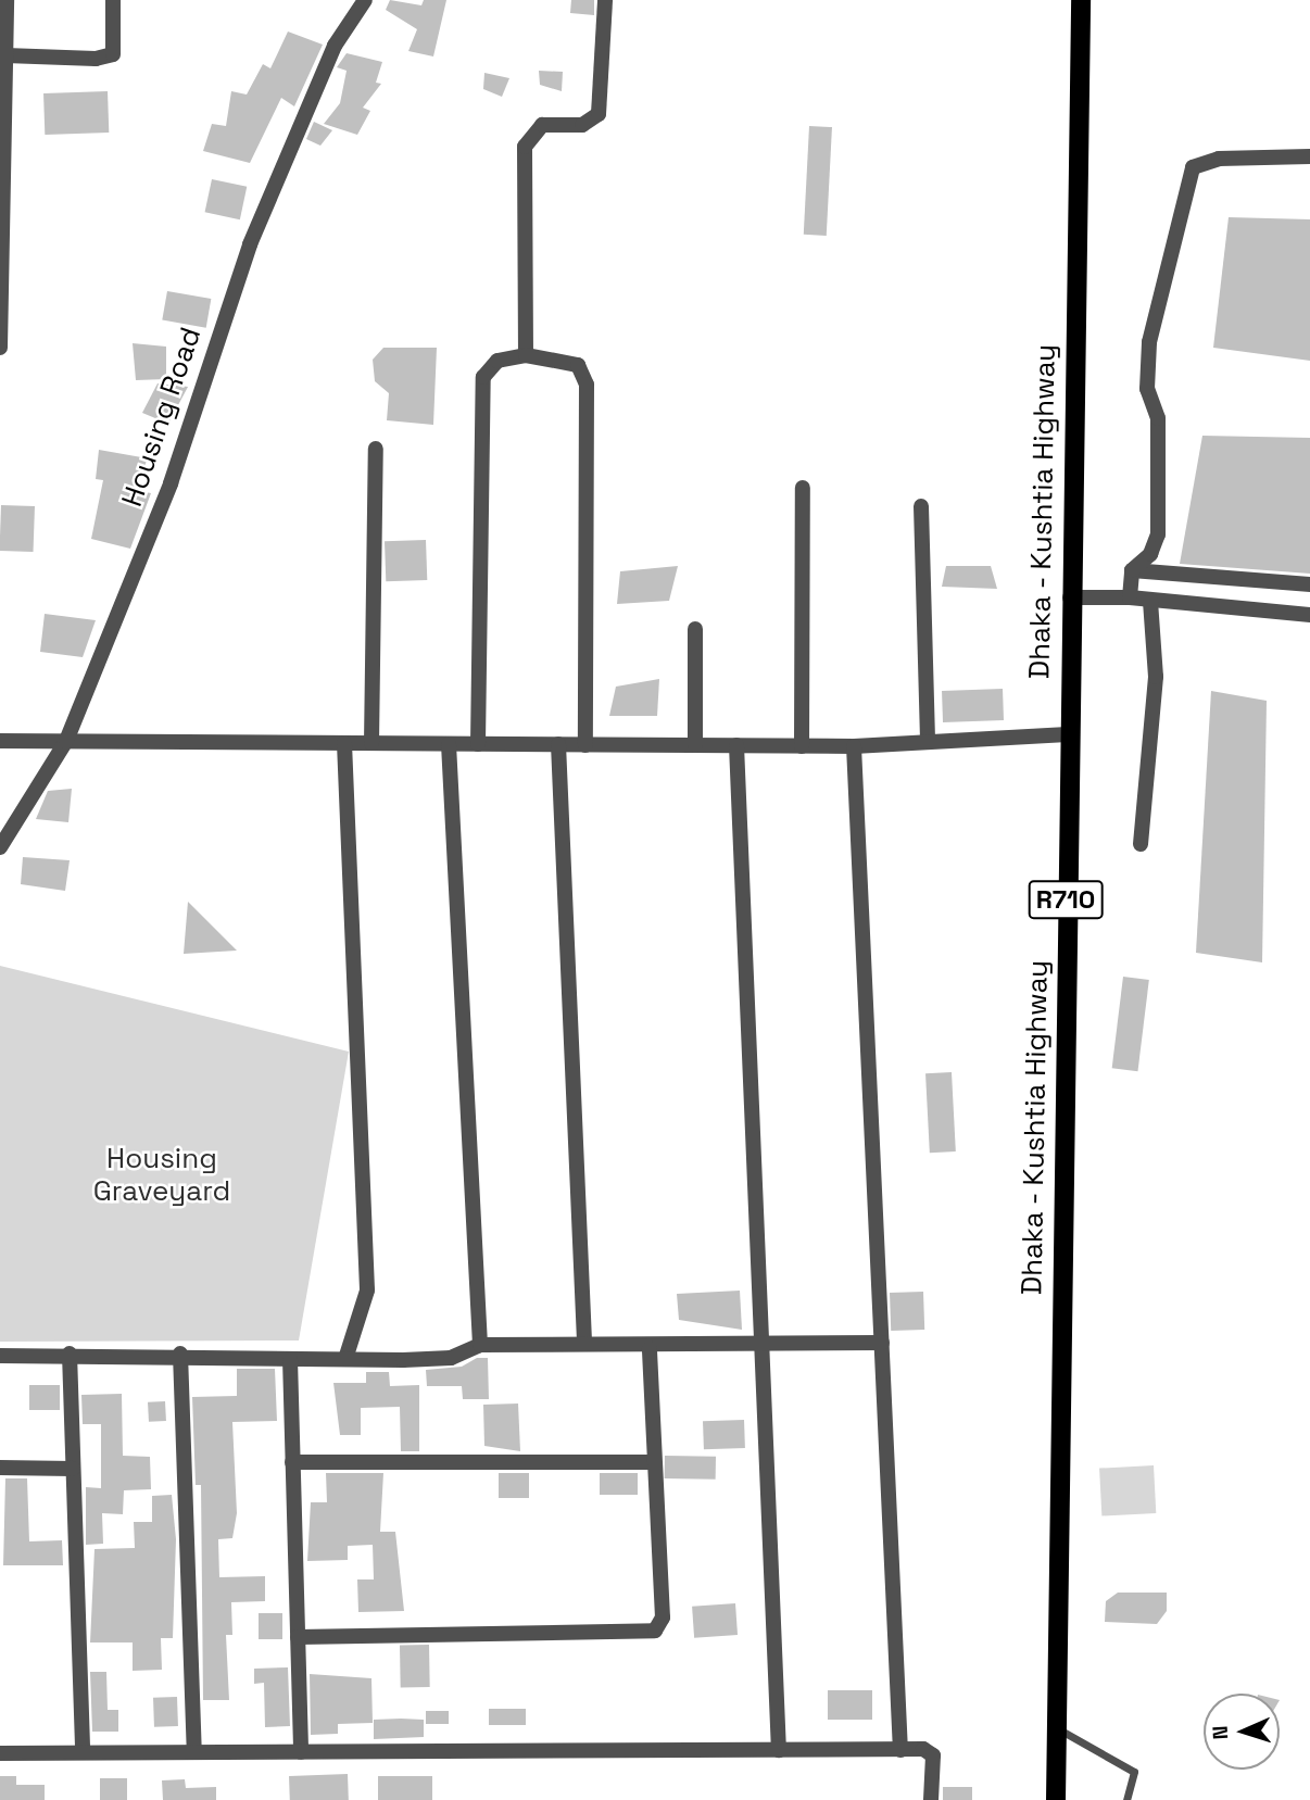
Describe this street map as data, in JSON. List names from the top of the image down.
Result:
{
  "streets": {
    "main road": ["Dhaka - Kushtia Highway", "R710"],
    "street": ["Housing Road"]
  },
  "parks": ["Housing Graveyard"],
  "north": "left"
}
